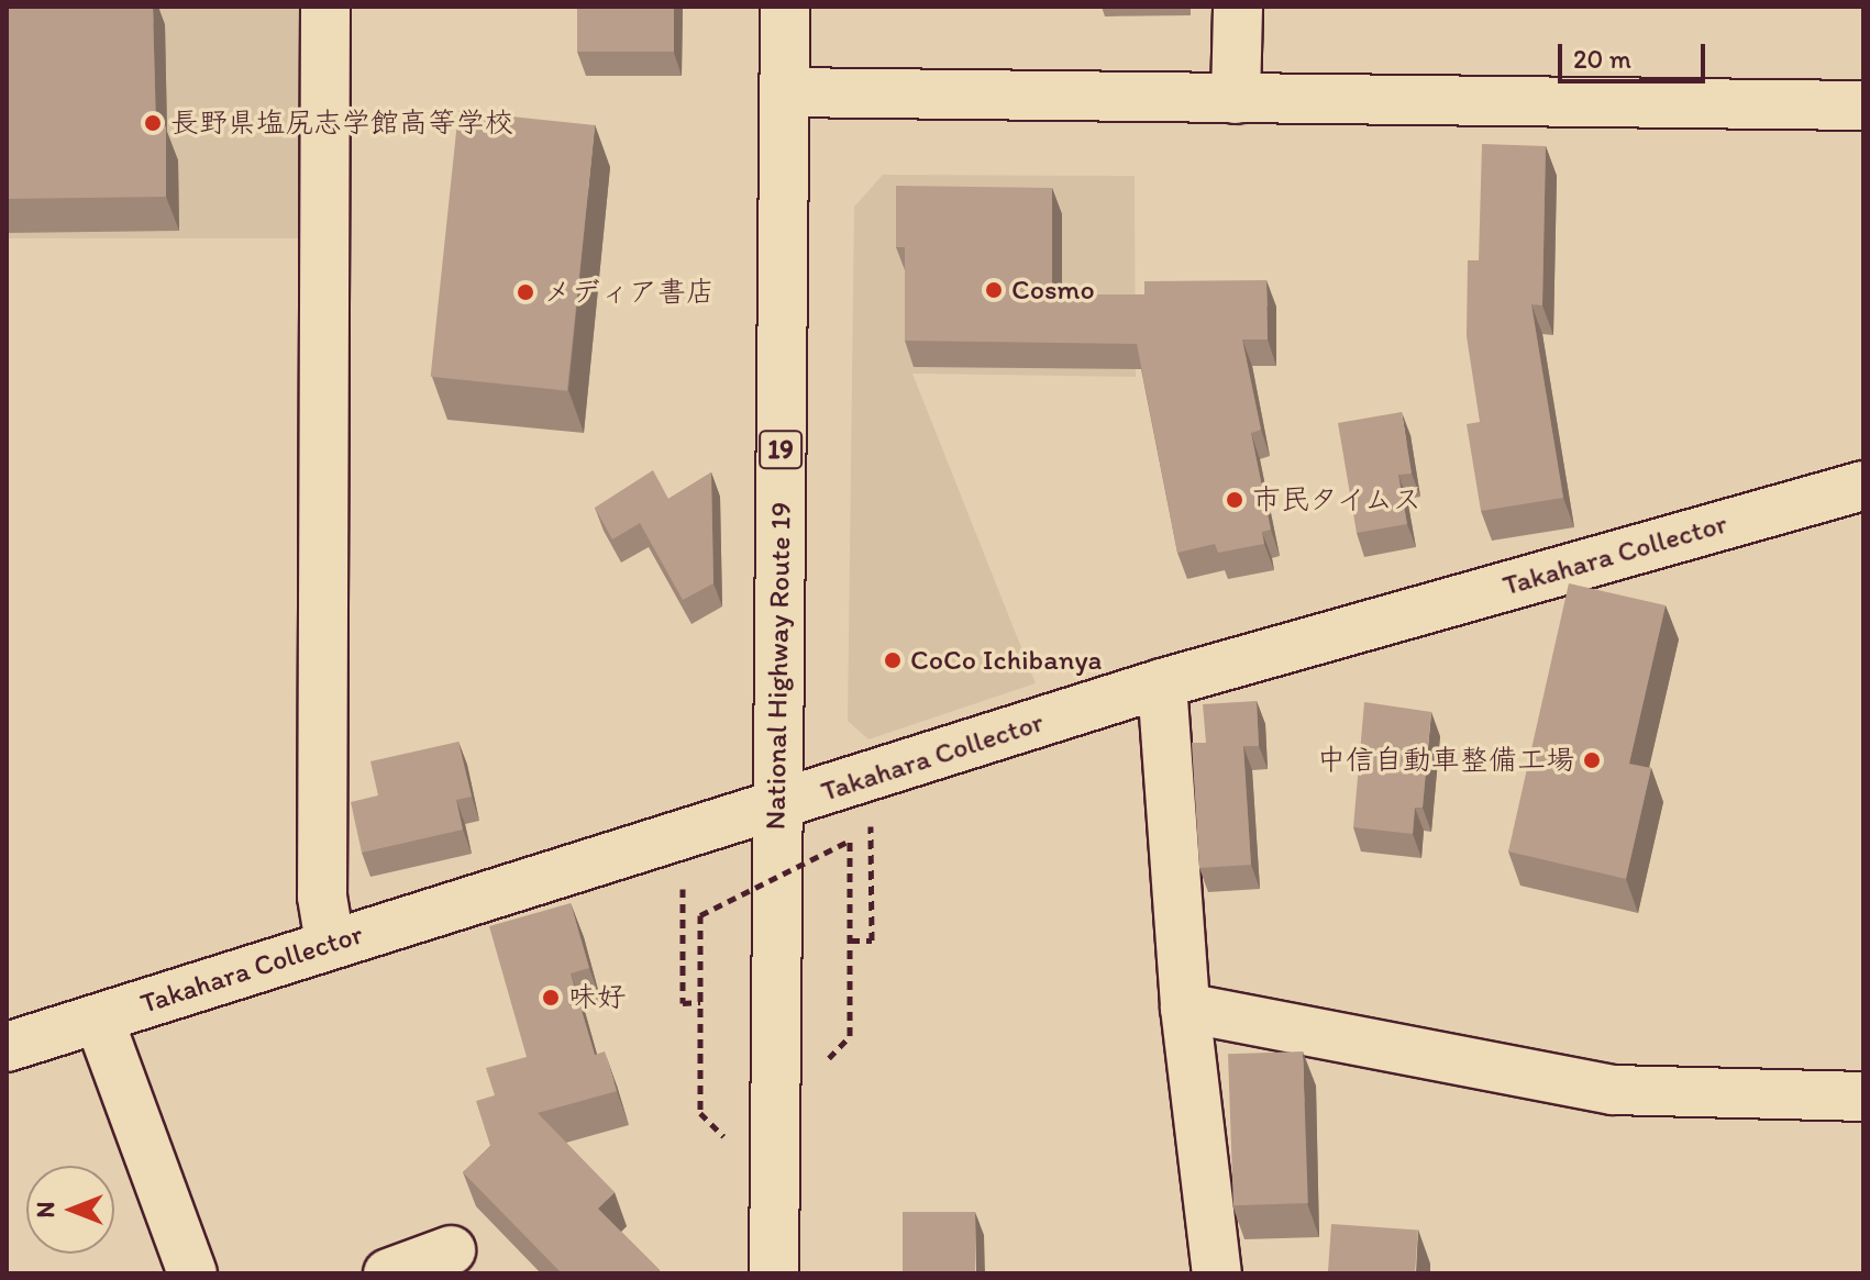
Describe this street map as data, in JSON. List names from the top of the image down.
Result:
{
  "streets": {
    "main road": ["19", "Takahara Collector", "National Highway Route 19"]
  },
  "crossings": [
    ["Takahara Collector", "National Highway Route 19"]
  ],
  "places": [
    "長野県塩尻志学館高等学校",
    "Cosmo",
    "メディア書店",
    "市民タイムス",
    "CoCo Ichibanya",
    "中信自動車整備工場",
    "味好"
  ],
  "scale_bar": "20 m",
  "north": "left"
}
